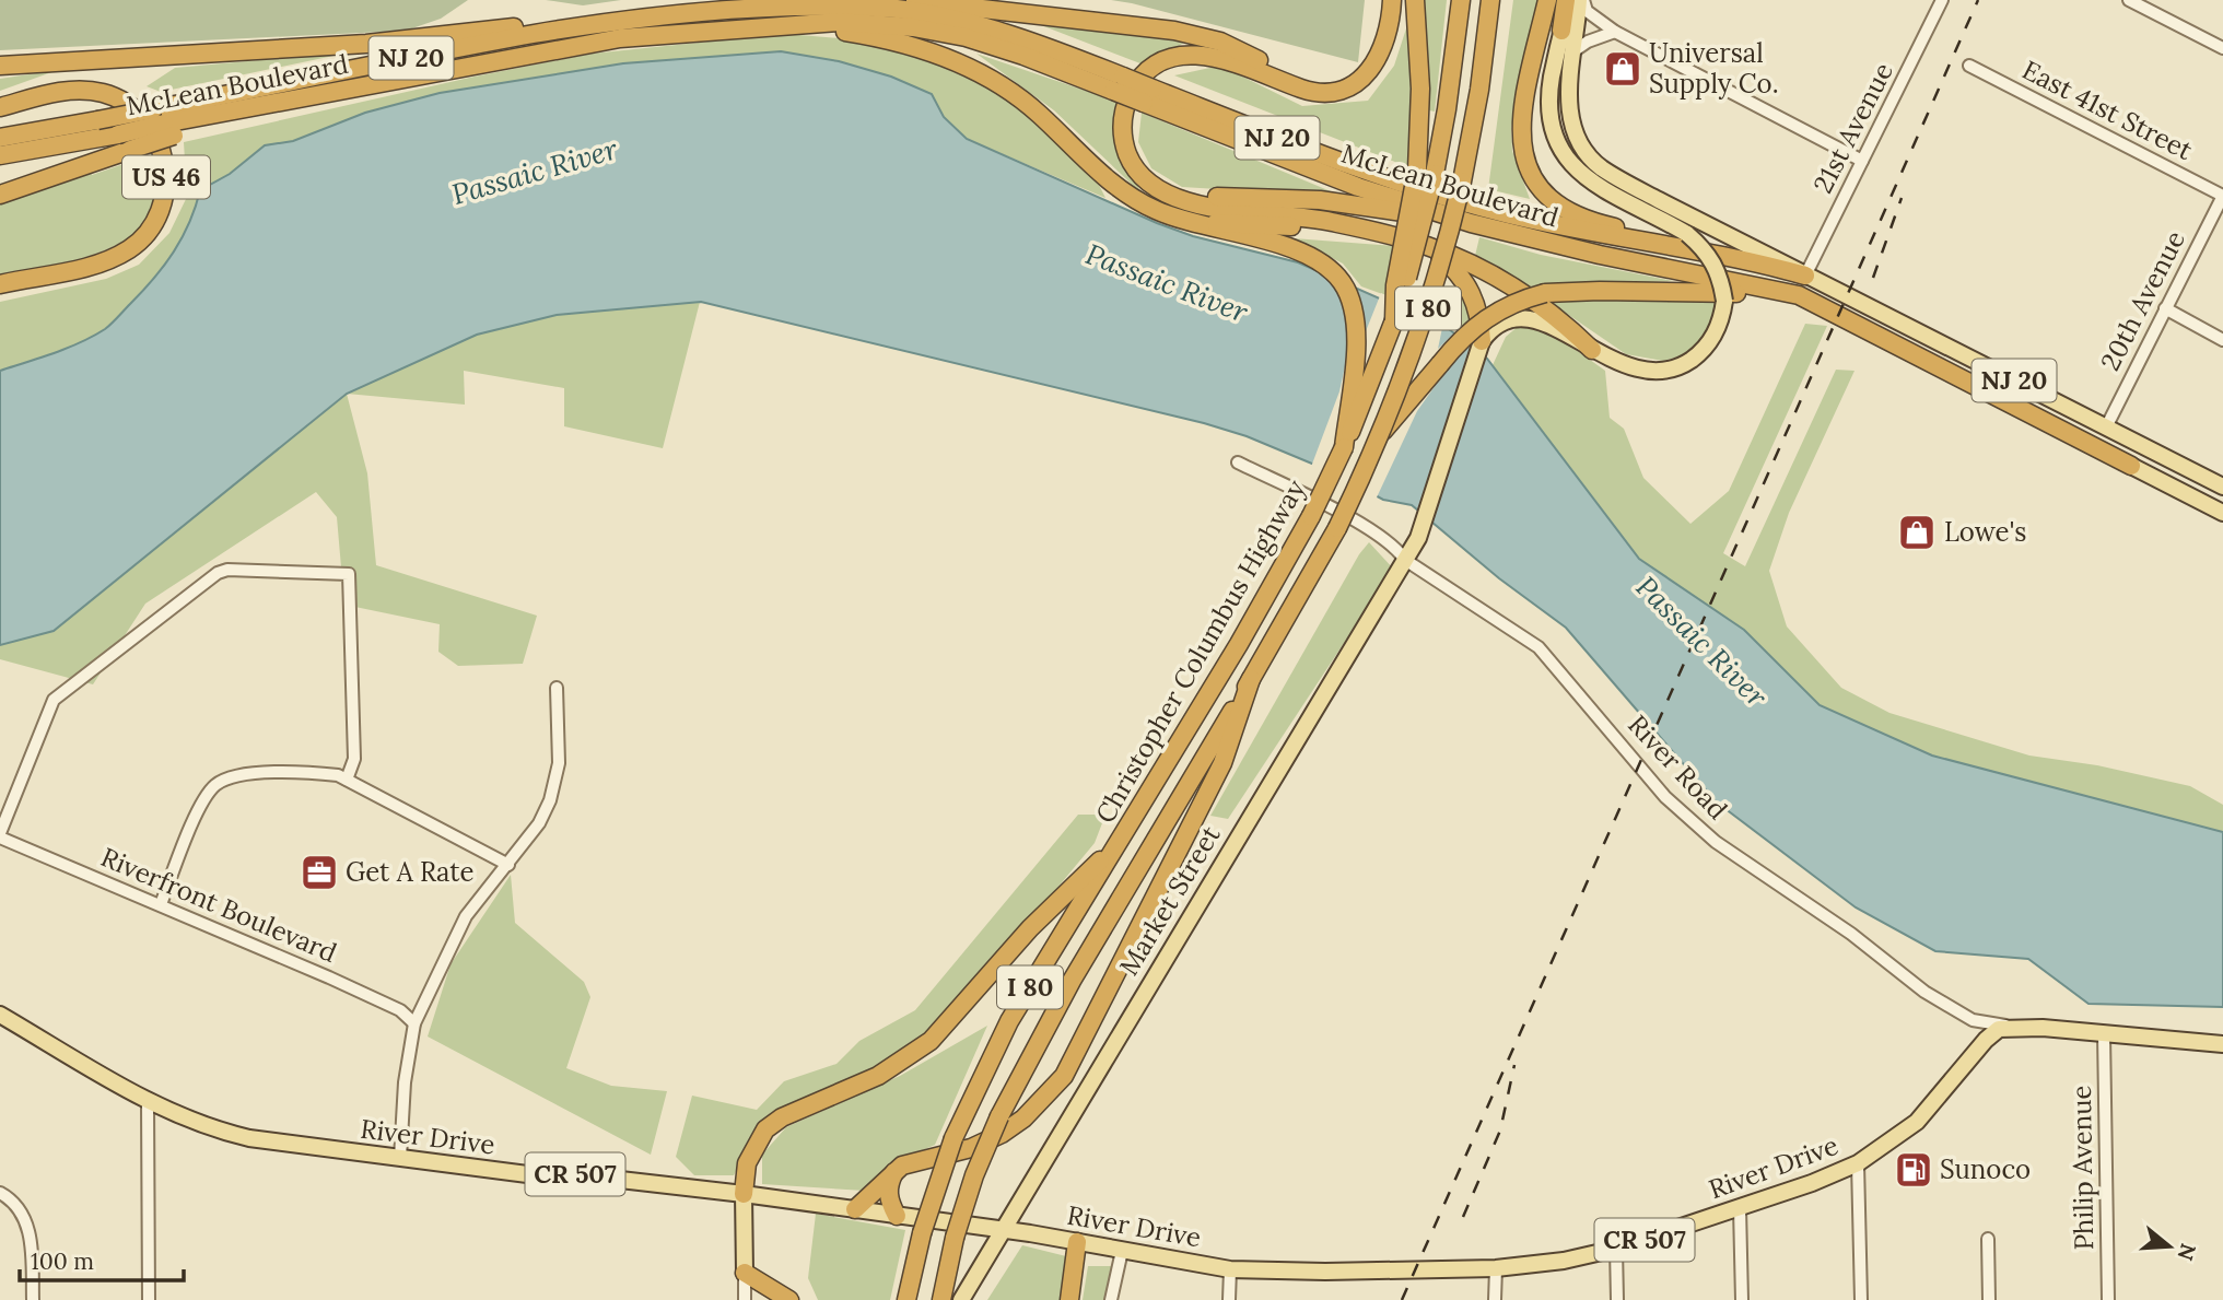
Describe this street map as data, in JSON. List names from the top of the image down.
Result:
{
  "streets": {
    "highway": [
      "NJ 20",
      "McLean Boulevard",
      "US 46",
      "I 80",
      "Christopher Columbus Highway"
    ],
    "main road": ["Market Street", "River Drive", "CR 507"],
    "street": [
      "East 41st Street",
      "21st Avenue",
      "20th Avenue",
      "River Road",
      "Riverfront Boulevard",
      "Philip Avenue"
    ]
  },
  "crossings": [
    ["McLean Boulevard", "21st Avenue"],
    ["McLean Boulevard", "20th Avenue"],
    ["East 41st Street", "20th Avenue"],
    ["River Road", "Market Street"],
    ["River Road", "River Drive"],
    ["Market Street", "River Drive"]
  ],
  "water": ["Passaic River"],
  "places": {
    "shop": ["Universal Supply Co.", "Lowe's"],
    "office": ["Get A Rate"],
    "fuel station": ["Sunoco"]
  },
  "scale_bar": "100 m",
  "north": "right"
}
